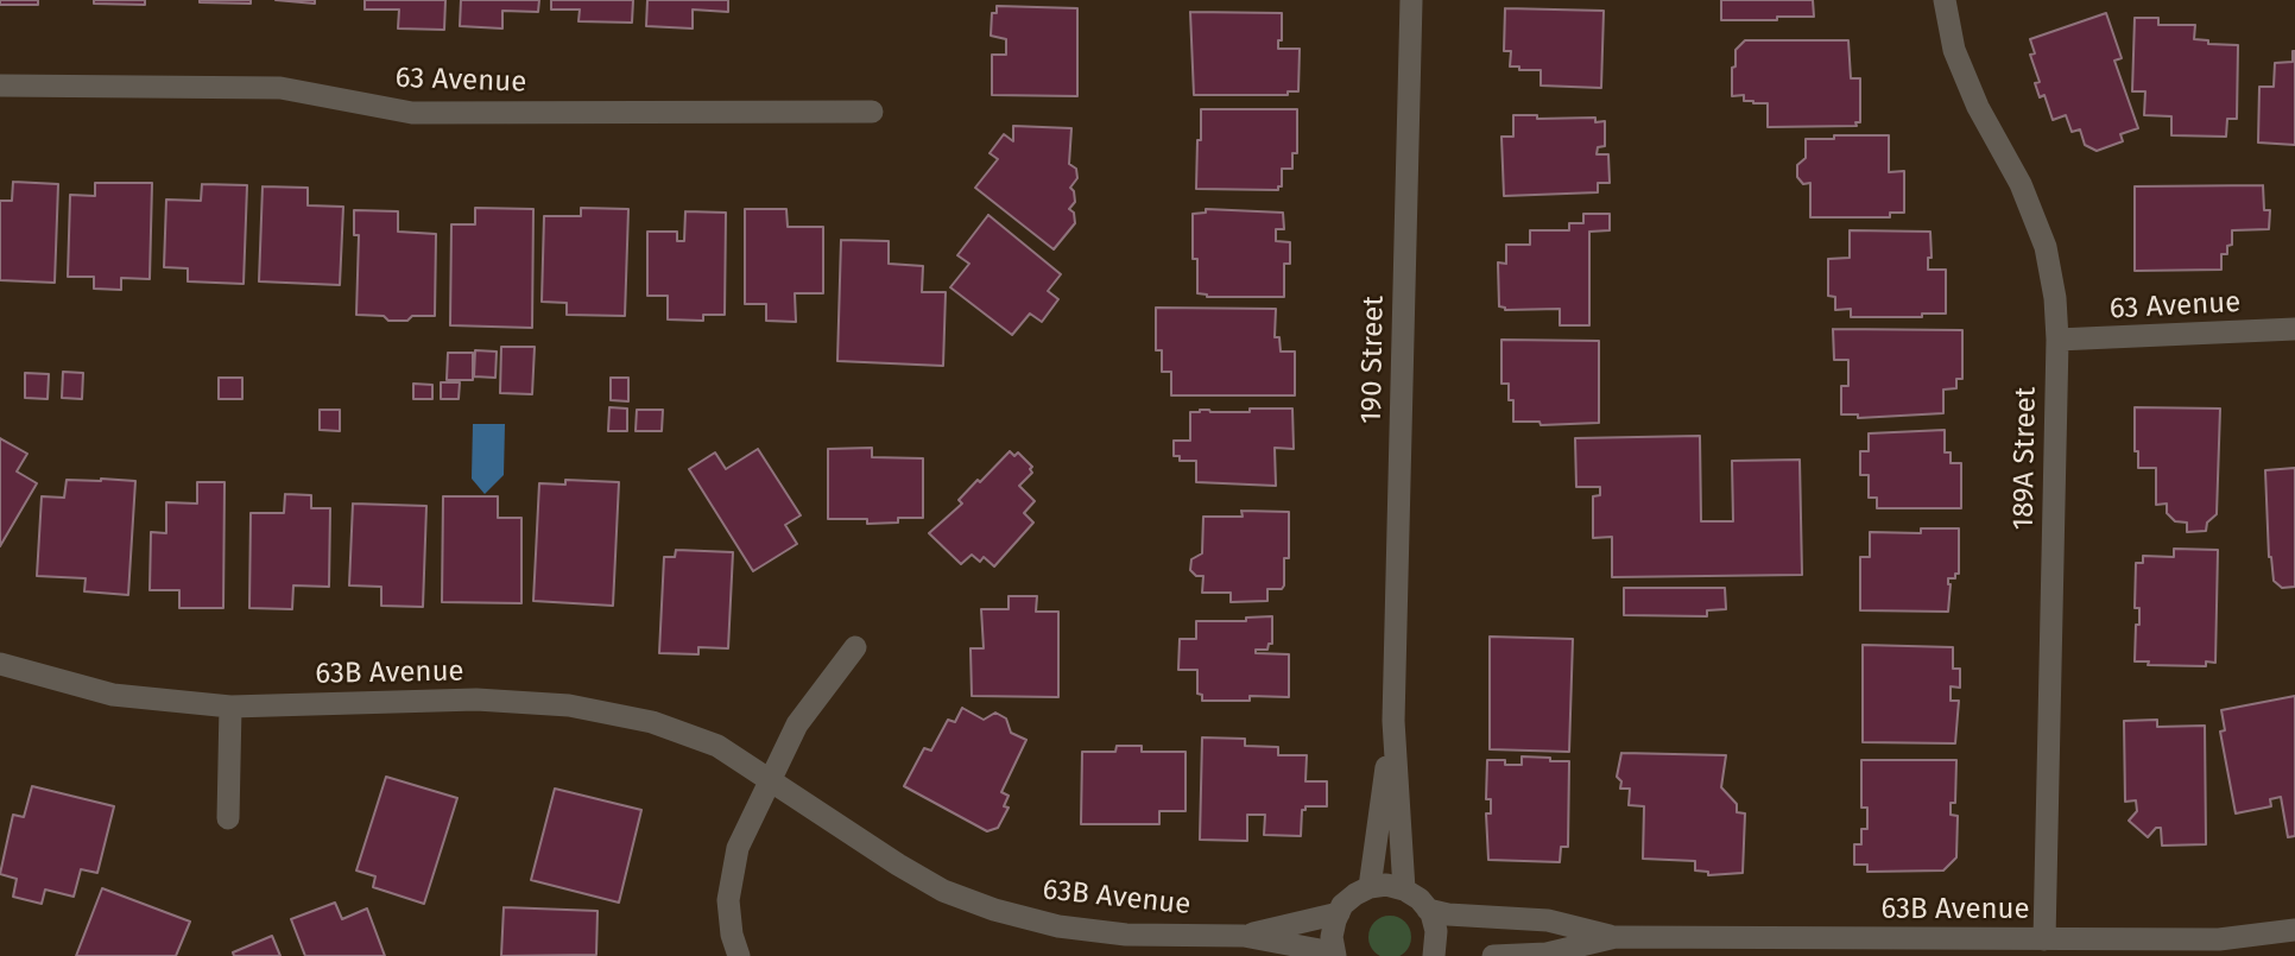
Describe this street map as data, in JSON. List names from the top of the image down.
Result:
{
  "streets": {
    "street": [
      "63 Avenue",
      "190 Street",
      "189A Street",
      "63B Avenue"
    ]
  },
  "crossings": [
    ["63 Avenue", "189A Street"],
    ["189A Street", "63B Avenue"]
  ]
}
